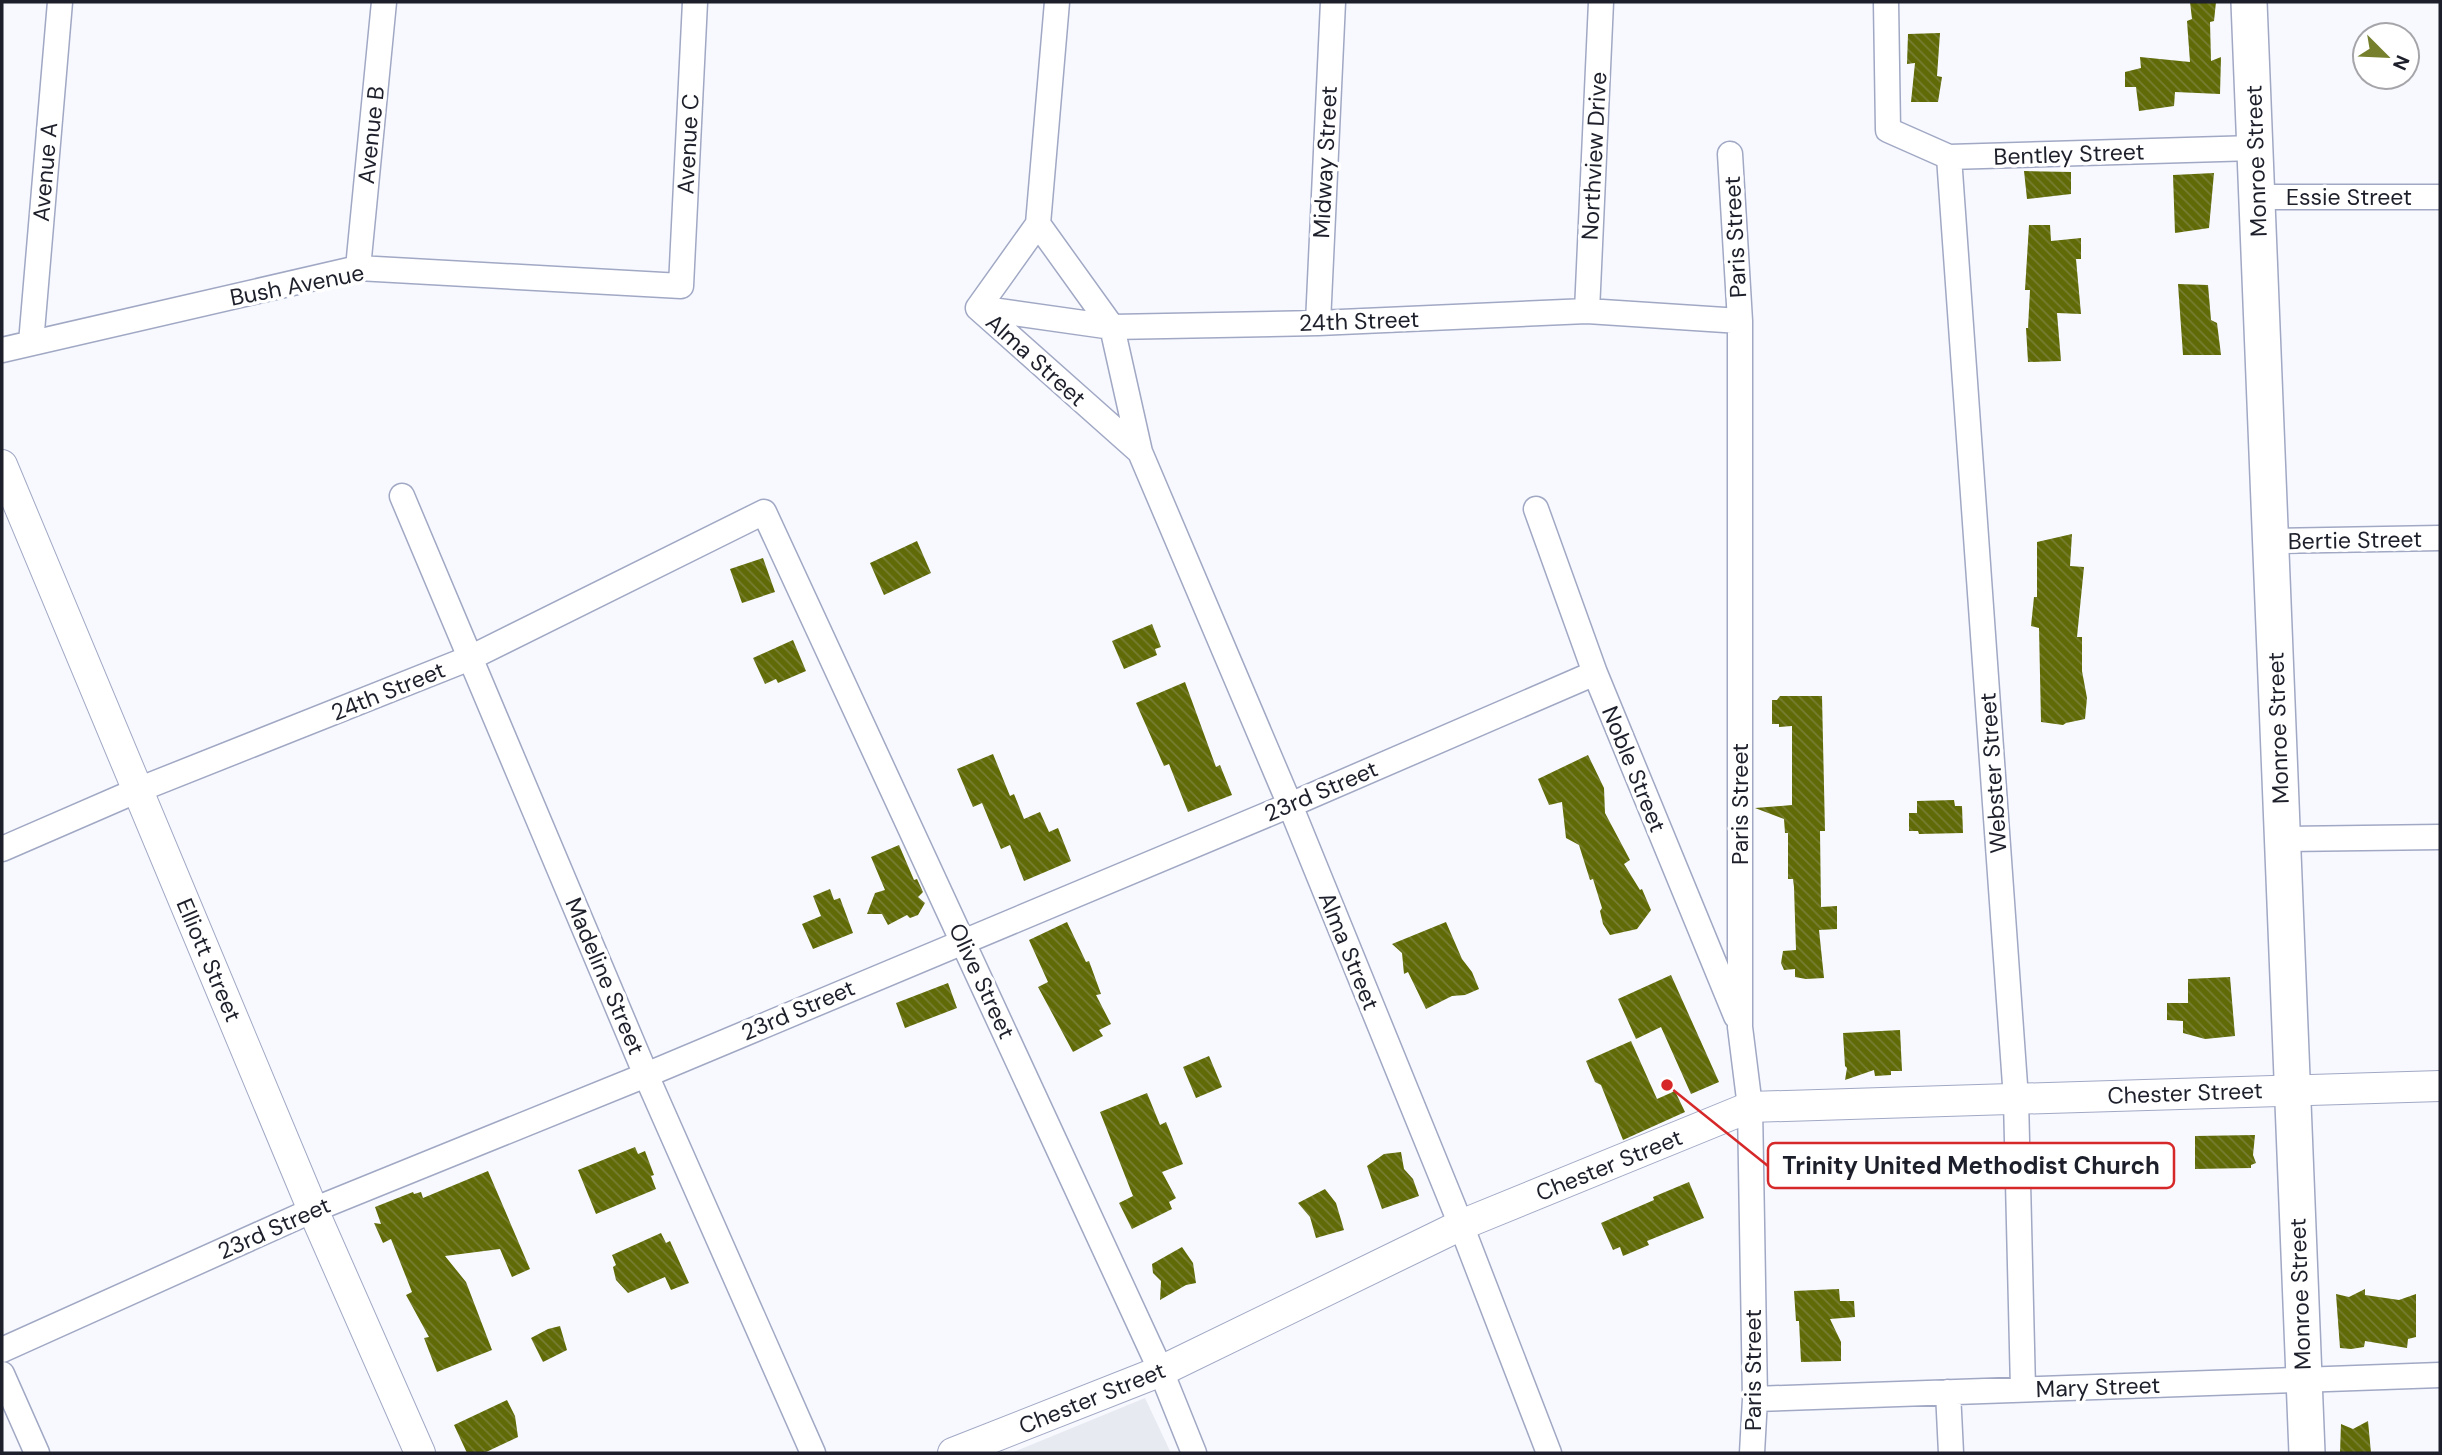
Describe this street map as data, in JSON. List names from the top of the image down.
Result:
{
  "streets": {
    "main road": ["Monroe Street"],
    "street": [
      "Avenue B",
      "Avenue C",
      "Bentley Street",
      "Northview Drive",
      "Midway Street",
      "Avenue A",
      "Essie Street",
      "Paris Street",
      "Bush Avenue",
      "24th Street",
      "Alma Street",
      "Bertie Street",
      "Noble Street",
      "Webster Street",
      "23rd Street",
      "Elliott Street",
      "Madeline Street",
      "Olive Street",
      "Chester Street",
      "Mary Street"
    ]
  },
  "crossings": [
    ["Avenue B", "Bush Avenue"],
    ["Avenue C", "Bush Avenue"],
    ["Bentley Street", "Monroe Street"],
    ["Bentley Street", "Webster Street"],
    ["Northview Drive", "24th Street"],
    ["Monroe Street", "Essie Street"],
    ["Monroe Street", "Bertie Street"],
    ["Monroe Street", "Chester Street"],
    ["Monroe Street", "Mary Street"],
    ["Midway Street", "24th Street"],
    ["Avenue A", "Bush Avenue"],
    ["Paris Street", "24th Street"],
    ["Paris Street", "Noble Street"],
    ["Paris Street", "Chester Street"],
    ["Paris Street", "Mary Street"],
    ["24th Street", "Alma Street"],
    ["24th Street", "Elliott Street"],
    ["24th Street", "Madeline Street"],
    ["24th Street", "Olive Street"],
    ["Alma Street", "23rd Street"],
    ["Alma Street", "Chester Street"],
    ["Noble Street", "23rd Street"],
    ["Webster Street", "Chester Street"],
    ["Webster Street", "Mary Street"],
    ["23rd Street", "Elliott Street"],
    ["23rd Street", "Madeline Street"],
    ["23rd Street", "Olive Street"],
    ["Olive Street", "Chester Street"]
  ],
  "places": ["Trinity United Methodist Church"],
  "north": "bottom right"
}
